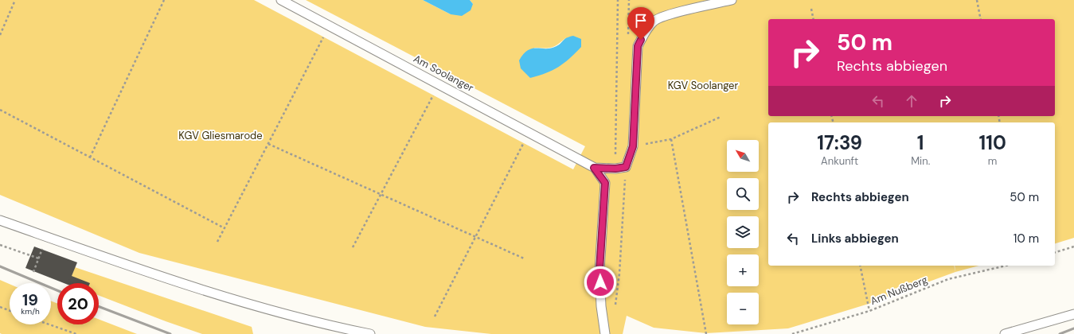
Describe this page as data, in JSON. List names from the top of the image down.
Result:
{
  "streets": {
    "lane": ["Am Soolanger"],
    "path": ["Am Nußberg"]
  },
  "parks": ["KGV Soolanger", "KGV Gliesmarode"],
  "north": "top left",
  "page": {
    "turn": ["50 m", "Rechts abbiegen"],
    "eta": [
      "17:39",
      "Ankunft",
      "1",
      "Min.",
      "110",
      "m"
    ],
    "map_buttons": ["+", "−"],
    "list": [
      {
        "name": "Rechts abbiegen",
        "value": "50 m"
      },
      {
        "name": "Links abbiegen",
        "value": "10 m"
      }
    ],
    "speed": "19 km/h",
    "limit": "20"
  }
}
